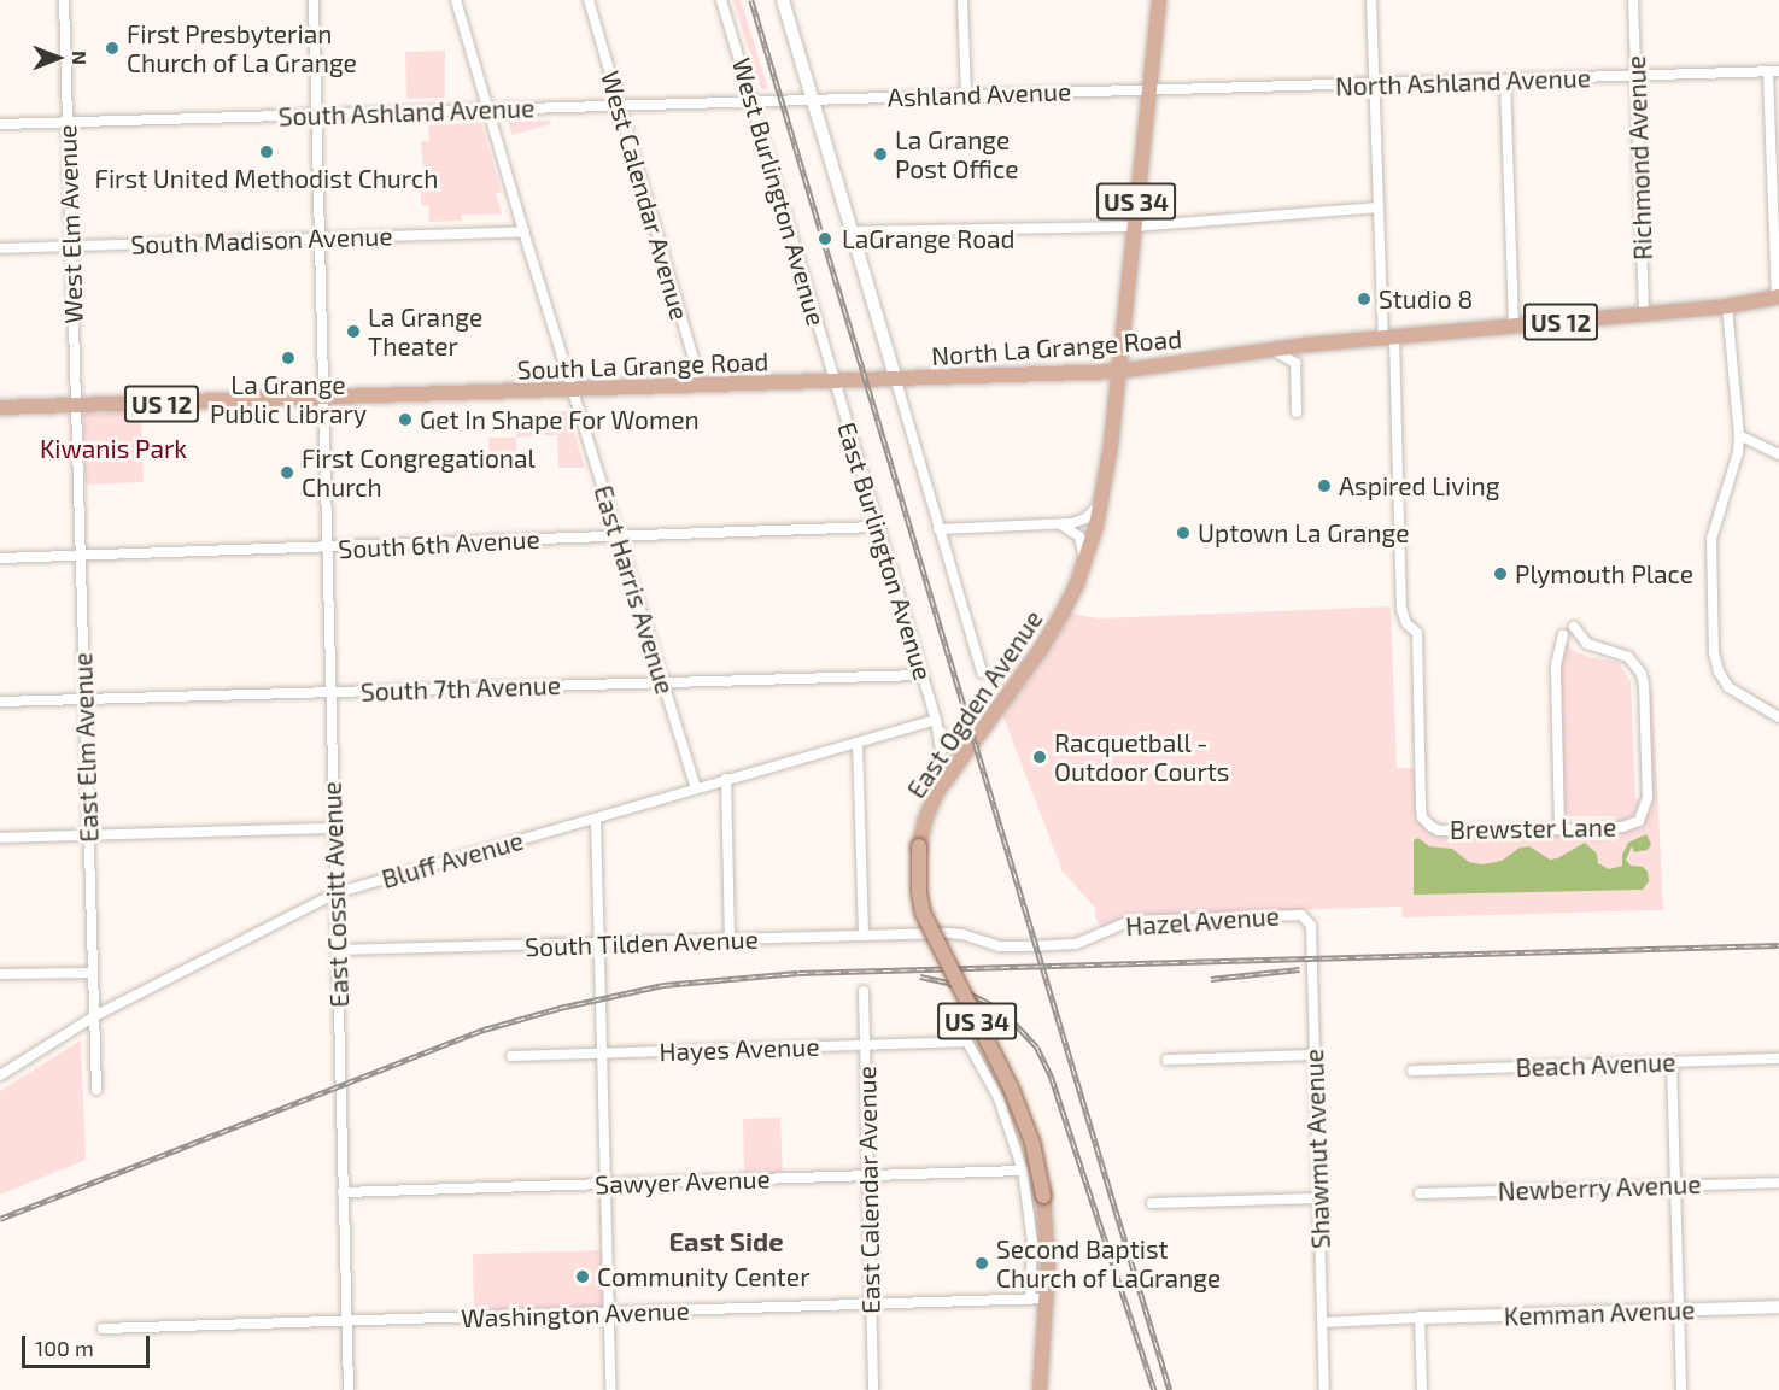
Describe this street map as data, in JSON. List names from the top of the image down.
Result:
{
  "streets": {
    "main road": [
      "US 34",
      "US 12",
      "North La Grange Road",
      "South La Grange Road",
      "East Ogden Avenue"
    ],
    "street": [
      "North Ashland Avenue",
      "Ashland Avenue",
      "South Ashland Avenue",
      "Richmond Avenue",
      "West Burlington Avenue",
      "West Calendar Avenue",
      "West Elm Avenue",
      "South Madison Avenue",
      "South 6th Avenue",
      "East Burlington Avenue",
      "East Harris Avenue",
      "South 7th Avenue",
      "East Elm Avenue",
      "Brewster Lane",
      "Bluff Avenue",
      "East Cossitt Avenue",
      "Hazel Avenue",
      "South Tilden Avenue",
      "Hayes Avenue",
      "Beach Avenue",
      "Shawmut Avenue",
      "Sawyer Avenue",
      "Newberry Avenue",
      "East Calendar Avenue",
      "Kemman Avenue",
      "Washington Avenue"
    ]
  },
  "crossings": [
    ["North Ashland Avenue", "Ashland Avenue"],
    ["North Ashland Avenue", "Richmond Avenue"],
    ["North Ashland Avenue", "US 34"],
    ["Ashland Avenue", "South Ashland Avenue"],
    ["Ashland Avenue", "US 34"],
    ["South Ashland Avenue", "West Burlington Avenue"],
    ["South Ashland Avenue", "West Calendar Avenue"],
    ["South Ashland Avenue", "West Elm Avenue"],
    ["South Ashland Avenue", "East Harris Avenue"],
    ["South Ashland Avenue", "East Cossitt Avenue"],
    ["Richmond Avenue", "US 12"],
    ["West Burlington Avenue", "South La Grange Road"],
    ["West Burlington Avenue", "East Burlington Avenue"],
    ["West Calendar Avenue", "South La Grange Road"],
    ["US 34", "North La Grange Road"],
    ["US 34", "East Ogden Avenue"],
    ["West Elm Avenue", "South Madison Avenue"],
    ["West Elm Avenue", "South La Grange Road"],
    ["West Elm Avenue", "East Elm Avenue"],
    ["South Madison Avenue", "East Harris Avenue"],
    ["South Madison Avenue", "East Cossitt Avenue"],
    ["US 12", "North La Grange Road"],
    ["US 12", "Brewster Lane"],
    ["North La Grange Road", "South La Grange Road"],
    ["North La Grange Road", "East Ogden Avenue"],
    ["South La Grange Road", "East Burlington Avenue"],
    ["South La Grange Road", "East Harris Avenue"],
    ["South La Grange Road", "East Elm Avenue"],
    ["South La Grange Road", "East Cossitt Avenue"],
    ["South 6th Avenue", "East Burlington Avenue"],
    ["South 6th Avenue", "East Harris Avenue"],
    ["South 6th Avenue", "East Elm Avenue"],
    ["South 6th Avenue", "East Cossitt Avenue"],
    ["East Burlington Avenue", "South 7th Avenue"],
    ["East Burlington Avenue", "East Ogden Avenue"],
    ["East Burlington Avenue", "Bluff Avenue"],
    ["East Harris Avenue", "South 7th Avenue"],
    ["East Harris Avenue", "Bluff Avenue"],
    ["South 7th Avenue", "East Elm Avenue"],
    ["South 7th Avenue", "East Cossitt Avenue"],
    ["East Ogden Avenue", "Washington Avenue"],
    ["East Elm Avenue", "Bluff Avenue"],
    ["Bluff Avenue", "East Cossitt Avenue"],
    ["East Cossitt Avenue", "South Tilden Avenue"],
    ["East Cossitt Avenue", "Sawyer Avenue"],
    ["East Cossitt Avenue", "Washington Avenue"],
    ["Hazel Avenue", "South Tilden Avenue"],
    ["Hazel Avenue", "Shawmut Avenue"],
    ["Hayes Avenue", "Sawyer Avenue"],
    ["Hayes Avenue", "East Calendar Avenue"],
    ["Sawyer Avenue", "East Calendar Avenue"],
    ["East Calendar Avenue", "Washington Avenue"]
  ],
  "districts": ["East Side"],
  "parks": ["Kiwanis Park"],
  "places": [
    "First Presbyterian Church of La Grange",
    "First United Methodist Church",
    "La Grange Post Office",
    "LaGrange Road",
    "Studio 8",
    "La Grange Theater",
    "La Grange Public Library",
    "Get In Shape For Women",
    "First Congregational Church",
    "Aspired Living",
    "Uptown La Grange",
    "Plymouth Place",
    "Racquetball - Outdoor Courts",
    "Second Baptist Church of LaGrange",
    "Community Center"
  ],
  "scale_bar": "100 m",
  "north": "right"
}
